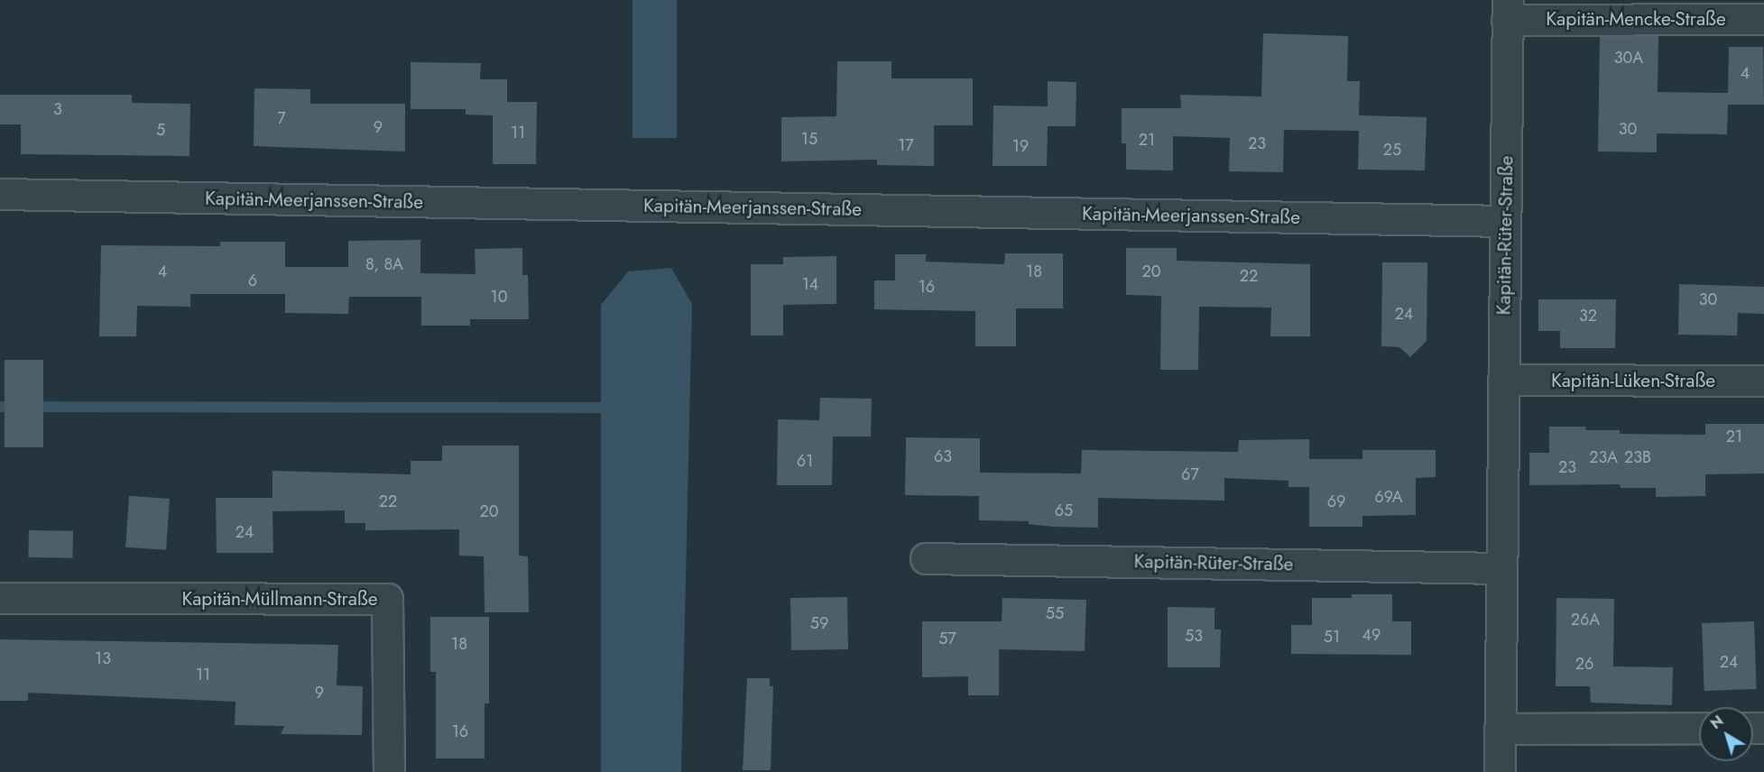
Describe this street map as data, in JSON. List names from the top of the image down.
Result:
{
  "streets": {
    "street": [
      "Kapitän-Mencke-Straße",
      "Kapitän-Meerjanssen-Straße",
      "Kapitän-Rüter-Straße",
      "Kapitän-Lüken-Straße",
      "Kapitän-Müllmann-Straße"
    ]
  },
  "crossings": [
    ["Kapitän-Mencke-Straße", "Kapitän-Rüter-Straße"],
    ["Kapitän-Meerjanssen-Straße", "Kapitän-Rüter-Straße"],
    ["Kapitän-Rüter-Straße", "Kapitän-Lüken-Straße"]
  ],
  "house_numbers": [
    "30A",
    "4",
    "3",
    "7",
    "9",
    "30",
    "5",
    "11",
    "15",
    "21",
    "23",
    "17",
    "19",
    "25",
    "8, 8A",
    "4",
    "18",
    "20",
    "22",
    "6",
    "14",
    "16",
    "10",
    "30",
    "24",
    "32",
    "21",
    "63",
    "23A",
    "23B",
    "61",
    "23",
    "67",
    "69A",
    "22",
    "69",
    "65",
    "20",
    "24",
    "55",
    "26A",
    "59",
    "49",
    "53",
    "51",
    "57",
    "18",
    "13",
    "24",
    "26",
    "11",
    "9",
    "16"
  ],
  "north": "top left"
}
